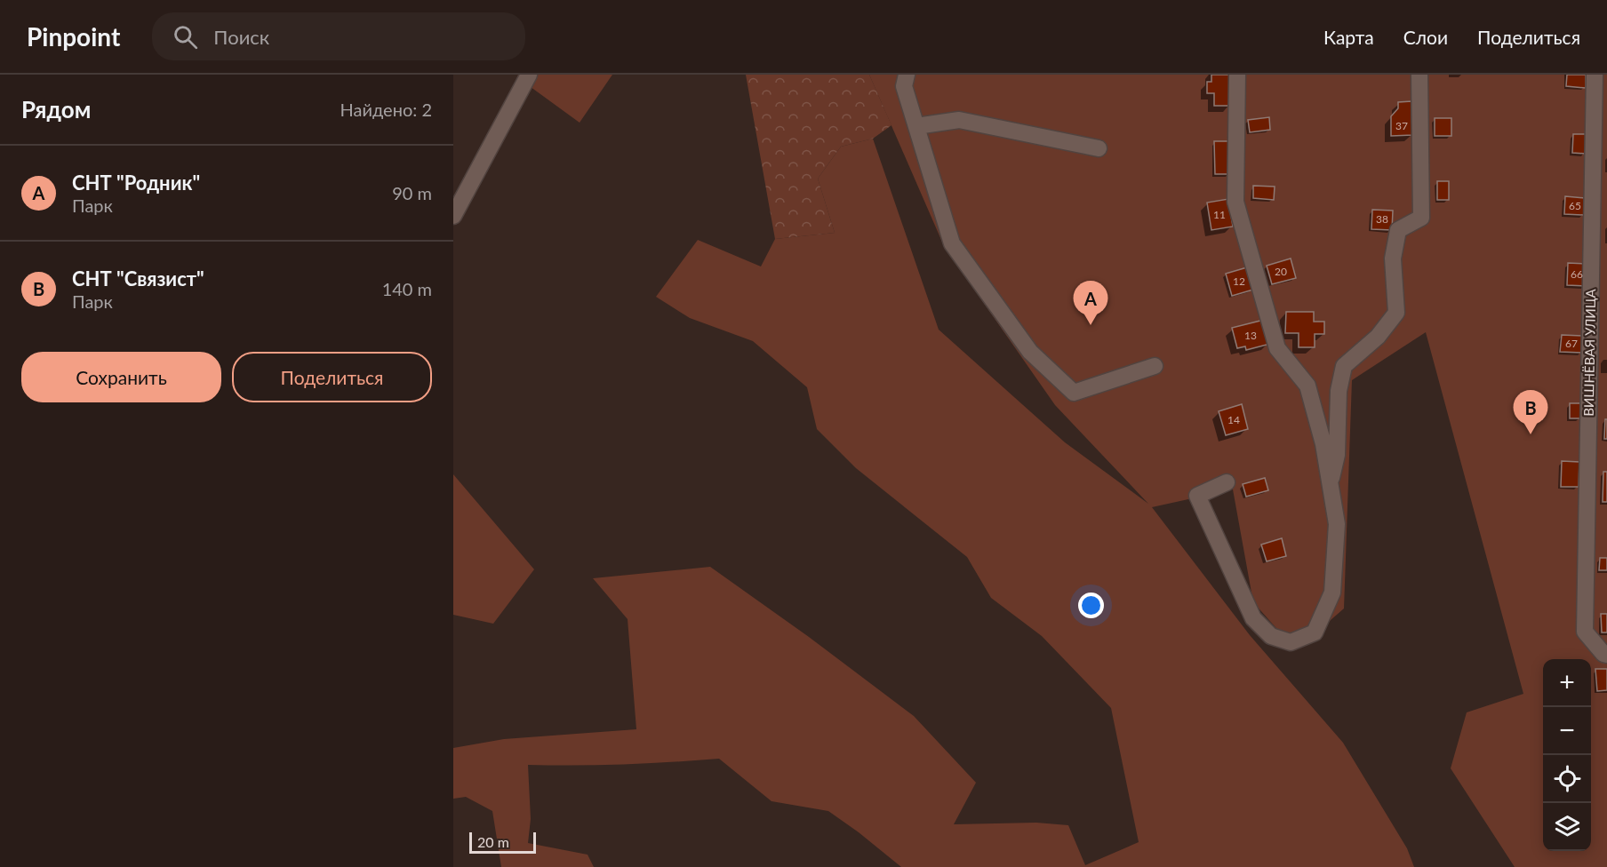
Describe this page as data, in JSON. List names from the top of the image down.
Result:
{
  "streets": {
    "street": ["ВИШНЁВАЯ УЛИЦА"]
  },
  "house_numbers": [
    "37",
    "65",
    "11",
    "38",
    "20",
    "66",
    "12",
    "13",
    "67",
    "14"
  ],
  "scale_bar": "20 m",
  "page": {
    "header": "Pinpoint",
    "search": "Поиск",
    "nav": ["Карта", "Слои", "Поделиться"],
    "heading": ["Рядом", "Найдено: 2"],
    "list": [
      {
        "mark": "A",
        "name": "СНТ \"Родник\"",
        "note": "Парк",
        "value": "90 m"
      },
      {
        "mark": "B",
        "name": "СНТ \"Связист\"",
        "note": "Парк",
        "value": "140 m"
      }
    ],
    "pins": ["A", "B"],
    "buttons": ["Сохранить", "Поделиться"],
    "map_buttons": ["+", "−"],
    "scale": "20 m"
  }
}
